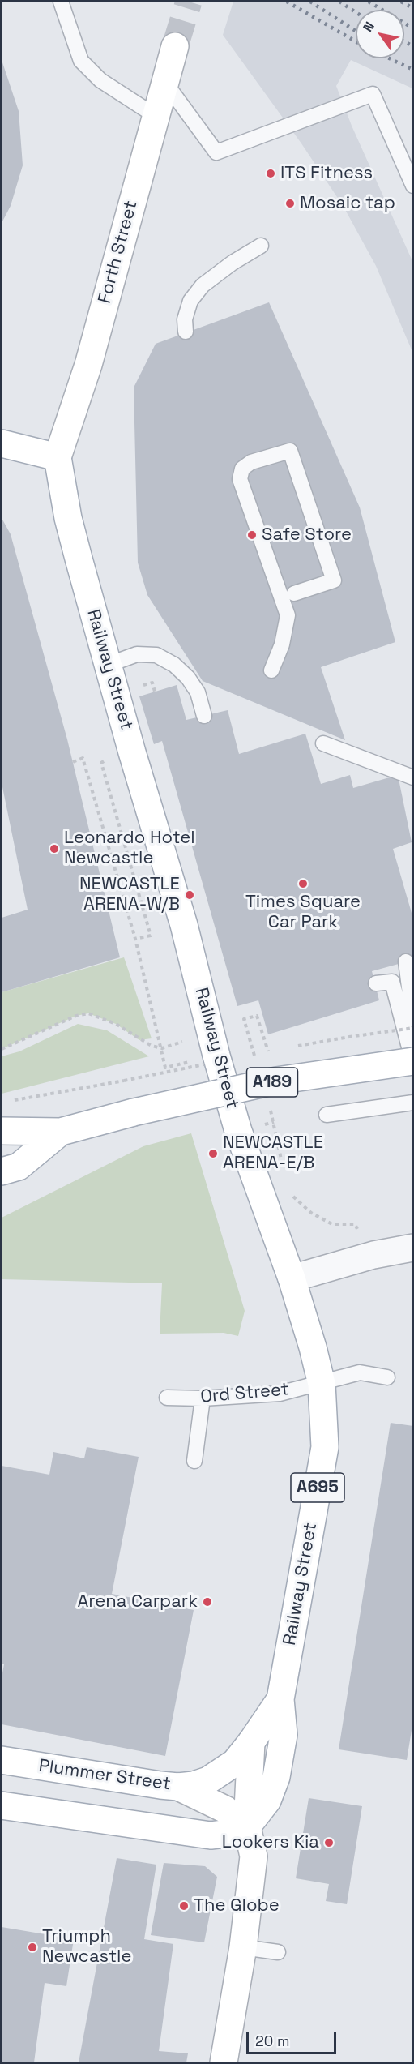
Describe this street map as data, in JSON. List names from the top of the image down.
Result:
{
  "streets": {
    "main road": [
      "Forth Street",
      "Railway Street",
      "A189",
      "A695",
      "Plummer Street"
    ],
    "lane": ["Ord Street"]
  },
  "crossings": [
    ["Forth Street", "Railway Street"],
    ["Railway Street", "Ord Street"],
    ["Railway Street", "Plummer Street"]
  ],
  "places": [
    "ITS Fitness",
    "Mosaic tap",
    "Safe Store",
    "Leonardo Hotel Newcastle",
    "Times Square Car Park",
    "NEWCASTLE ARENA-W/B",
    "NEWCASTLE ARENA-E/B",
    "Arena Carpark",
    "Lookers Kia",
    "The Globe",
    "Triumph Newcastle"
  ],
  "scale_bar": "20 m",
  "north": "top left"
}
